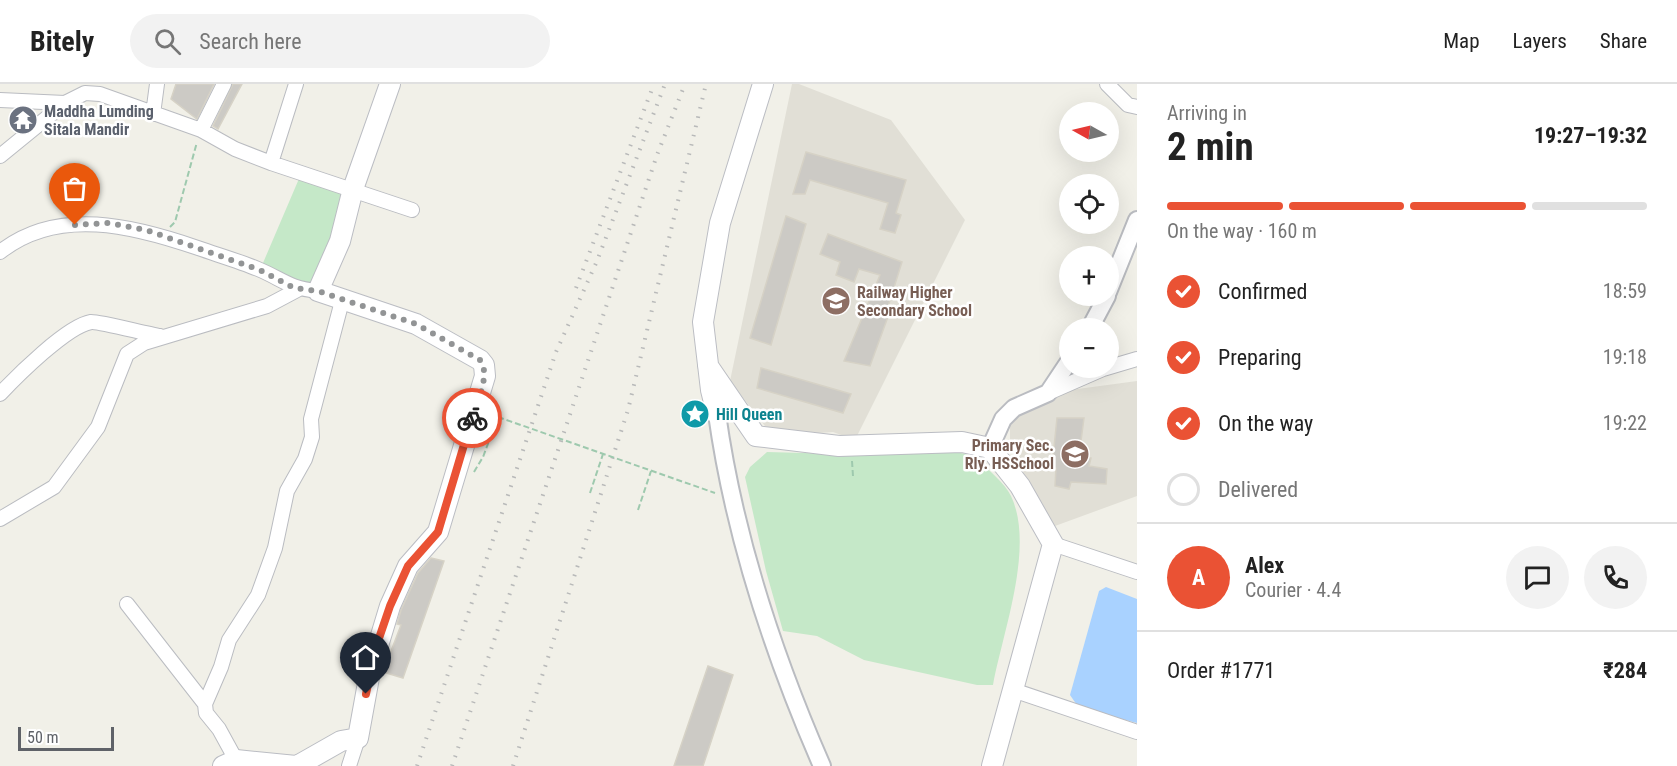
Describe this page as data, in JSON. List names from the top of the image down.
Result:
{
  "places": {
    "temple": ["Maddha Lumding Sitala Mandir"],
    "school or university": ["Railway Higher Secondary School", "Primary Sec. Rly. HSSchool"],
    "place": ["Hill Queen"]
  },
  "scale_bar": "50 m",
  "north": "left",
  "page": {
    "header": "Bitely",
    "search": "Search here",
    "nav": ["Map", "Layers", "Share"],
    "heading": ["2 min", "Arriving in", "19:27–19:32"],
    "panel": [
      "Alex",
      "Courier · 4.4",
      "Order #1771",
      "₹284"
    ],
    "map_buttons": ["+", "−"],
    "bar": "On the way · 160 m",
    "list": [
      ["Confirmed", "18:59"],
      ["Preparing", "19:18"],
      ["On the way", "19:22"],
      "Delivered"
    ],
    "round": "A",
    "scale": "50 m"
  }
}
